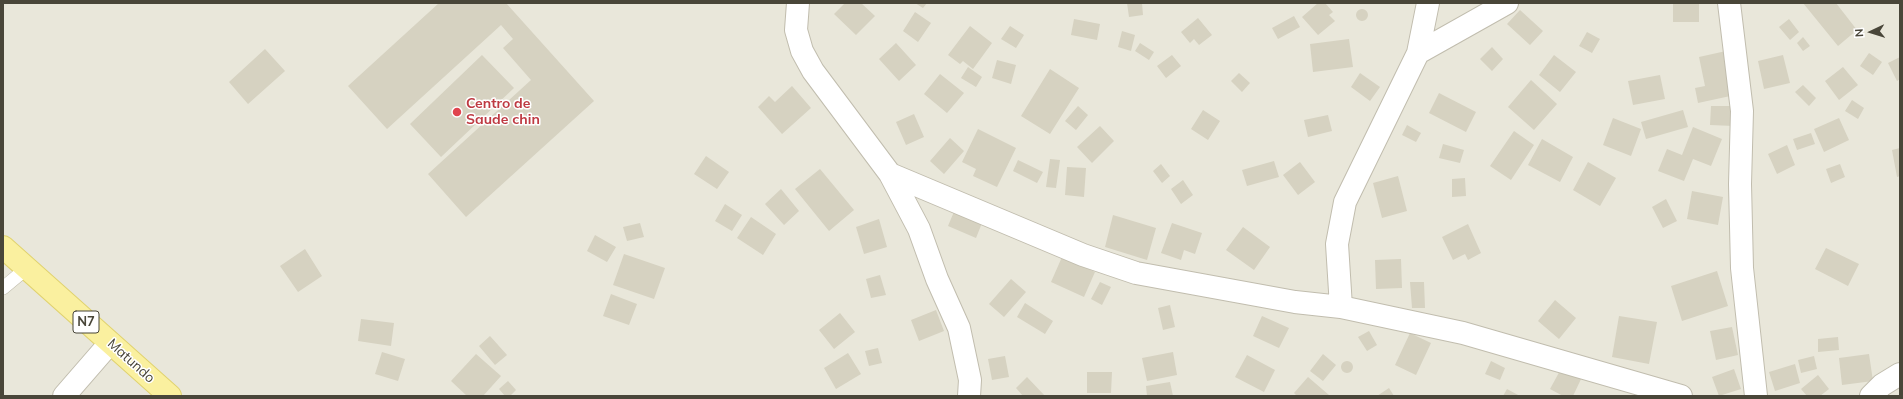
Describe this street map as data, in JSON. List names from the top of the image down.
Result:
{
  "streets": {
    "main road": ["N7", "Matundo"]
  },
  "places": ["Centro de Saude chin"],
  "north": "left"
}
